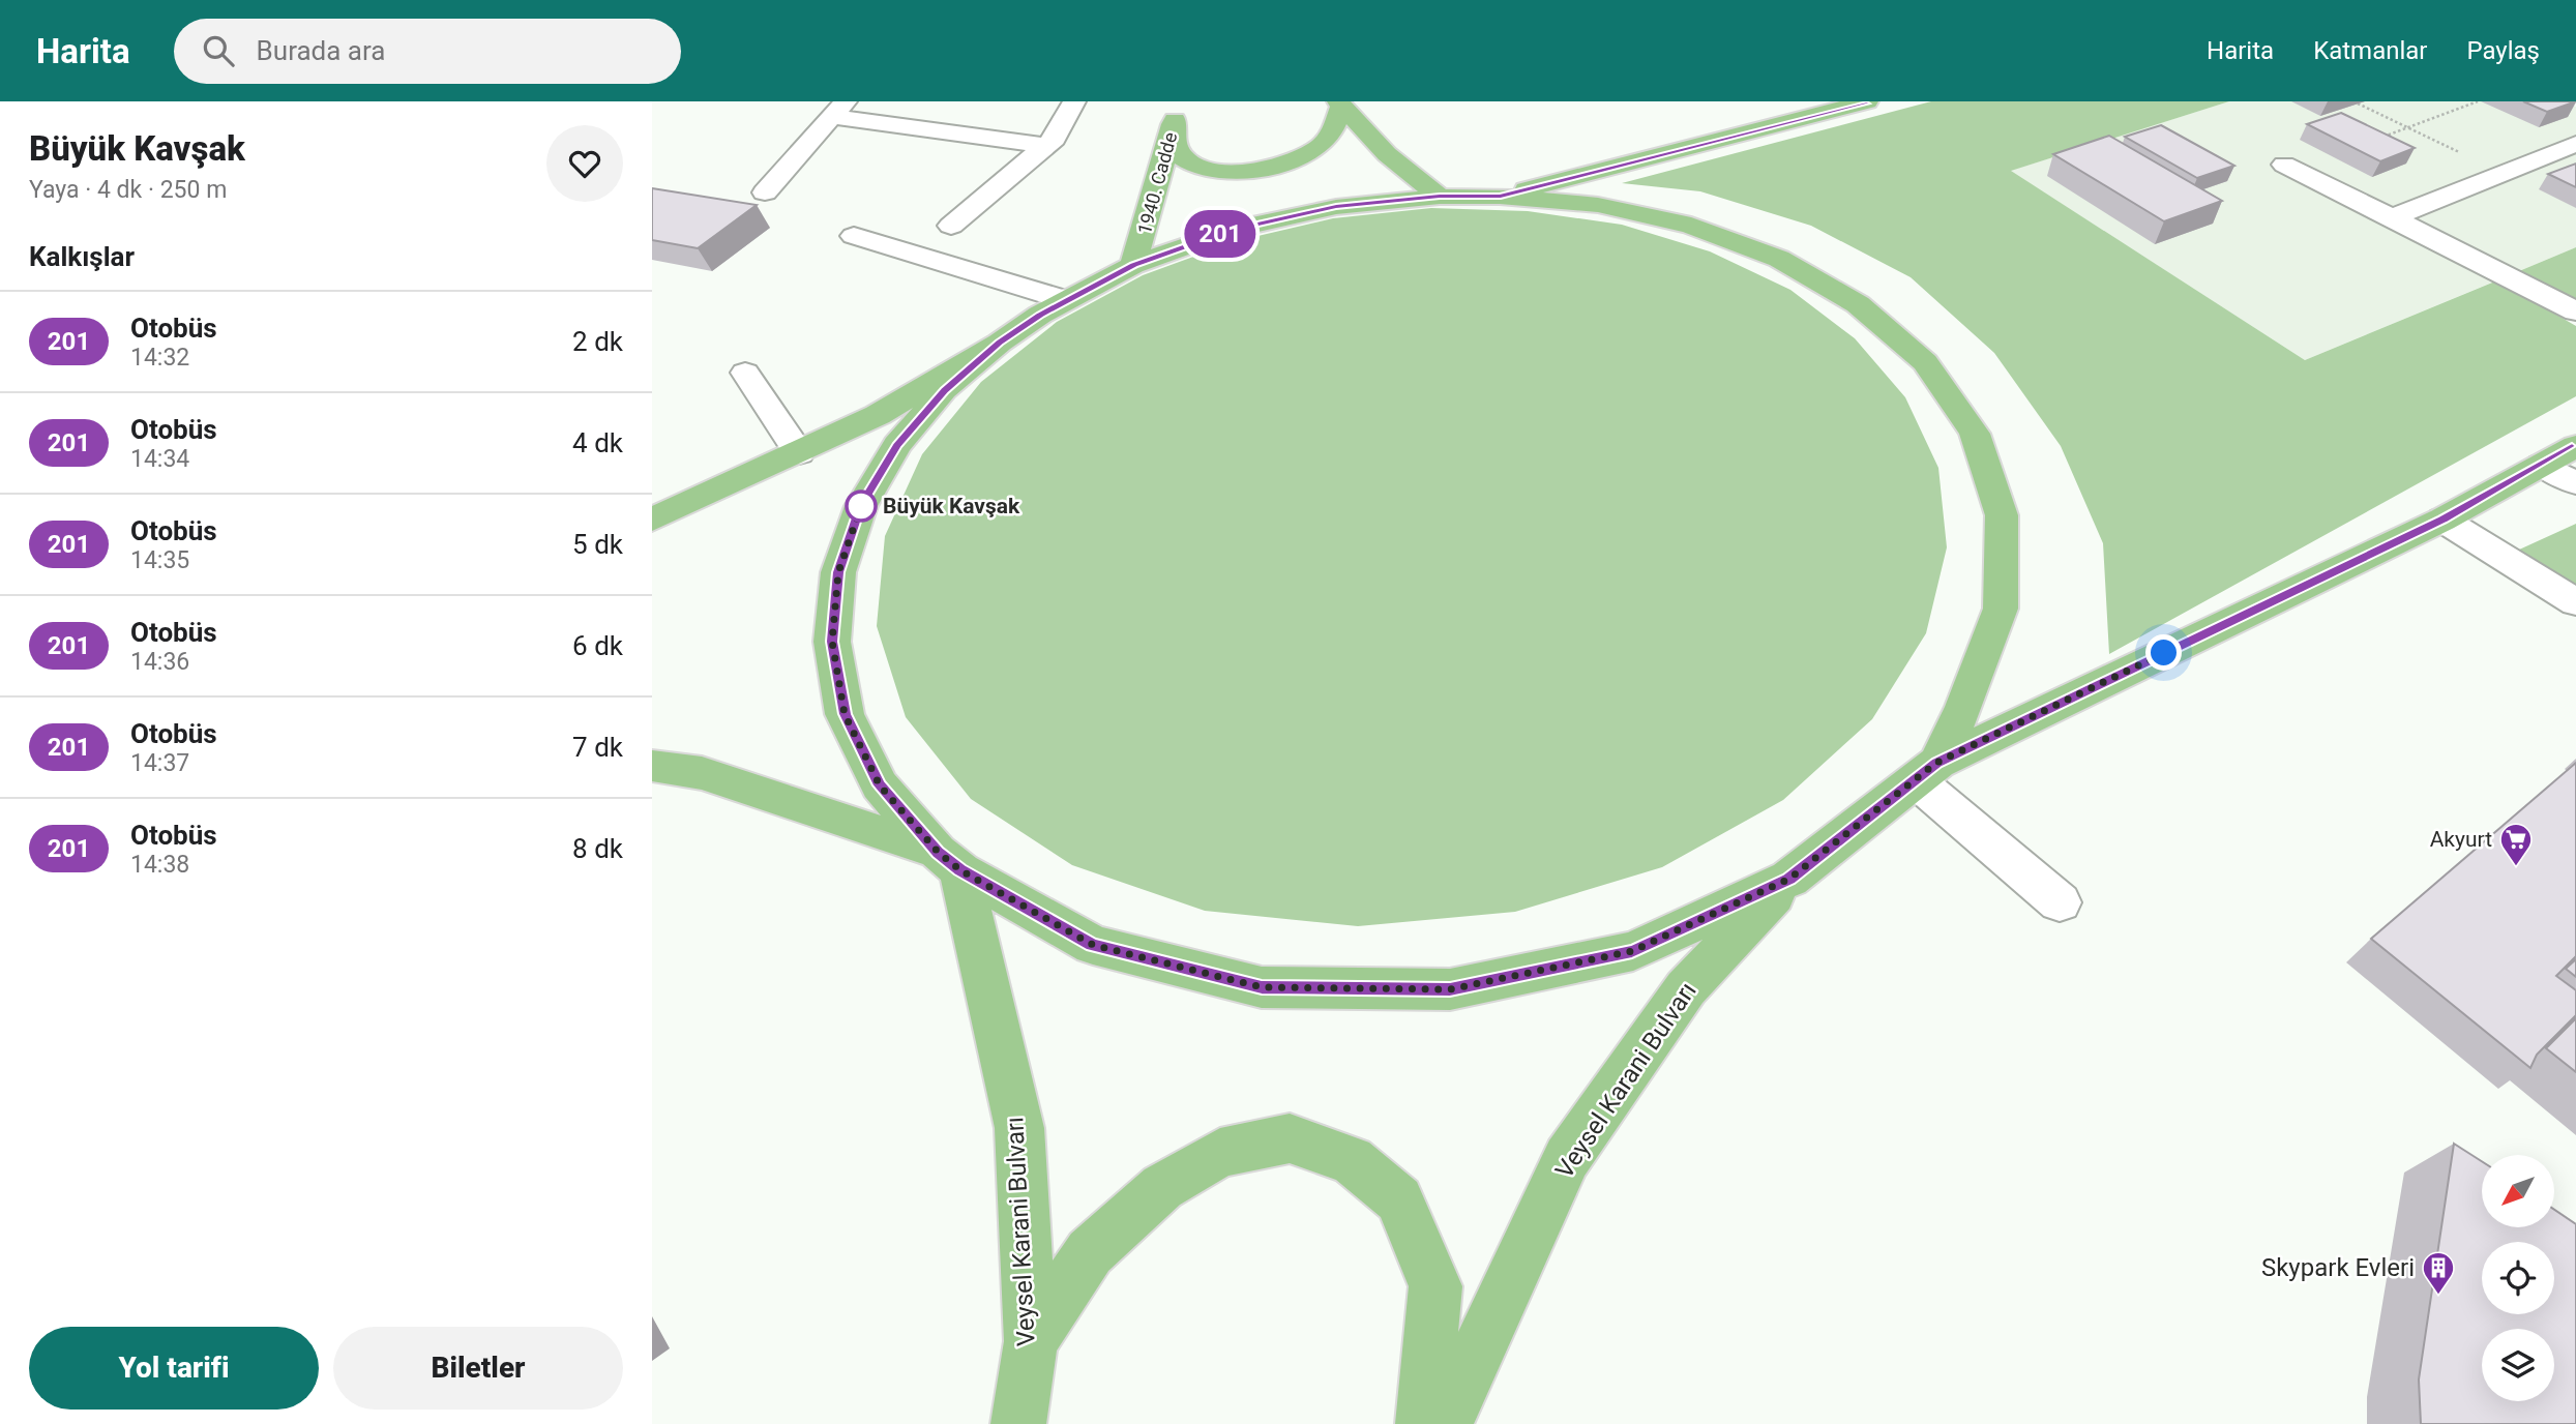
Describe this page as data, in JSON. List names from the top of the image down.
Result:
{
  "streets": {
    "main road": ["1940. Cadde", "Veysel Karani Bulvarı"]
  },
  "places": {
    "other": ["Büyük Kavşak"],
    "supermarket": ["Akyurt"],
    "building": ["Skypark Evleri"]
  },
  "lines": ["bus line 201"],
  "north": "bottom left",
  "page": {
    "header": "Harita",
    "search": "Burada ara",
    "nav": ["Harita", "Katmanlar", "Paylaş"],
    "heading": [
      ["Büyük Kavşak", "Yaya · 4 dk · 250 m"],
      "Kalkışlar"
    ],
    "on_map": "201",
    "list": [
      {
        "mark": "201",
        "name": "Otobüs",
        "note": "14:32",
        "value": "2 dk"
      },
      {
        "mark": "201",
        "name": "Otobüs",
        "note": "14:34",
        "value": "4 dk"
      },
      {
        "mark": "201",
        "name": "Otobüs",
        "note": "14:35",
        "value": "5 dk"
      },
      {
        "mark": "201",
        "name": "Otobüs",
        "note": "14:36",
        "value": "6 dk"
      },
      {
        "mark": "201",
        "name": "Otobüs",
        "note": "14:37",
        "value": "7 dk"
      },
      {
        "mark": "201",
        "name": "Otobüs",
        "note": "14:38",
        "value": "8 dk"
      }
    ],
    "buttons": ["Yol tarifi", "Biletler"]
  }
}
